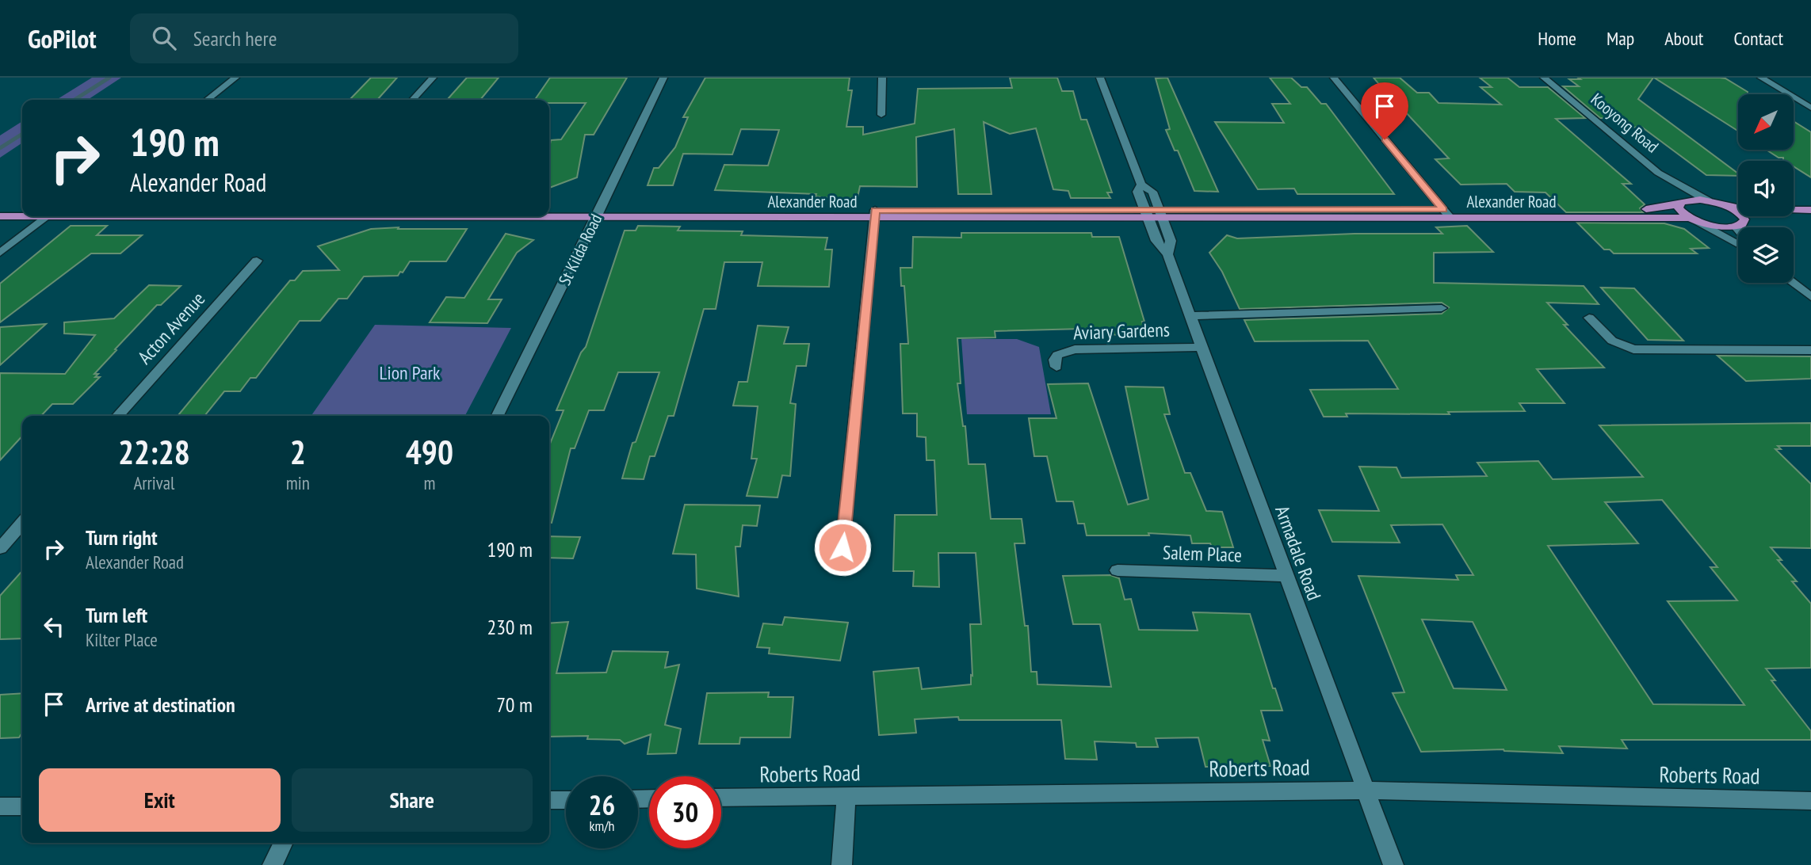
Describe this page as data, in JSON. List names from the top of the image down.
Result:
{
  "streets": {
    "main road": ["Alexander Road"],
    "street": [
      "Kooyong Road",
      "St Kilda Road",
      "Acton Avenue",
      "Aviary Gardens",
      "Armadale Road",
      "Salem Place",
      "Roberts Road"
    ]
  },
  "crossings": [
    ["Kooyong Road", "Alexander Road"],
    ["Alexander Road", "St Kilda Road"],
    ["Alexander Road", "Armadale Road"],
    ["Aviary Gardens", "Armadale Road"],
    ["Armadale Road", "Salem Place"],
    ["Armadale Road", "Roberts Road"]
  ],
  "parks": ["Lion Park"],
  "north": "bottom left",
  "page": {
    "header": "GoPilot",
    "search": "Search here",
    "nav": [
      "Home",
      "Map",
      "About",
      "Contact"
    ],
    "turn": ["190 m", "Alexander Road"],
    "eta": [
      "22:28",
      "Arrival",
      "2",
      "min",
      "490",
      "m"
    ],
    "list": [
      {
        "name": "Turn right",
        "note": "Alexander Road",
        "value": "190 m"
      },
      {
        "name": "Turn left",
        "note": "Kilter Place",
        "value": "230 m"
      },
      {
        "name": "Arrive at destination",
        "value": "70 m"
      }
    ],
    "buttons": ["Exit", "Share"],
    "speed": "26 km/h",
    "limit": "30"
  }
}
